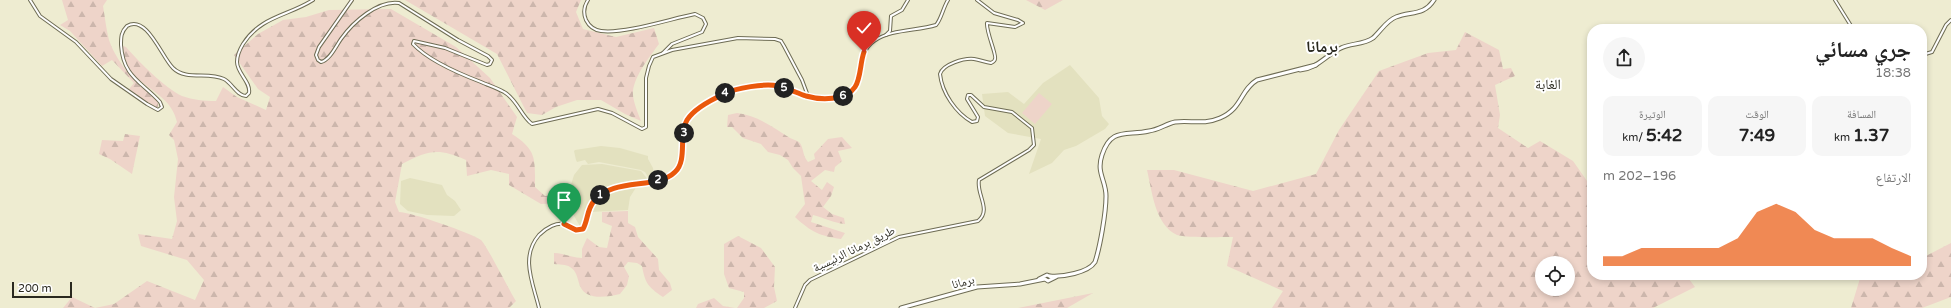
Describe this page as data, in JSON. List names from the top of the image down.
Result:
{
  "streets": {
    "main road": ["برمانا"],
    "street": ["طريق برمانا الرئيسية"]
  },
  "districts": ["برمانا", "الغابة"],
  "scale_bar": "200 m",
  "page": {
    "heading": ["جري مسائي", "18:38"],
    "pins": [
      "5",
      "4",
      "6",
      "3",
      "2",
      "1"
    ],
    "stats": [
      ["المسافة", "1.37 km"],
      ["الوقت", "7:49"],
      ["الوتيرة", "5:42 /km"]
    ],
    "chart": ["الارتفاع", "196–202 m"],
    "scale": "200 m"
  }
}
